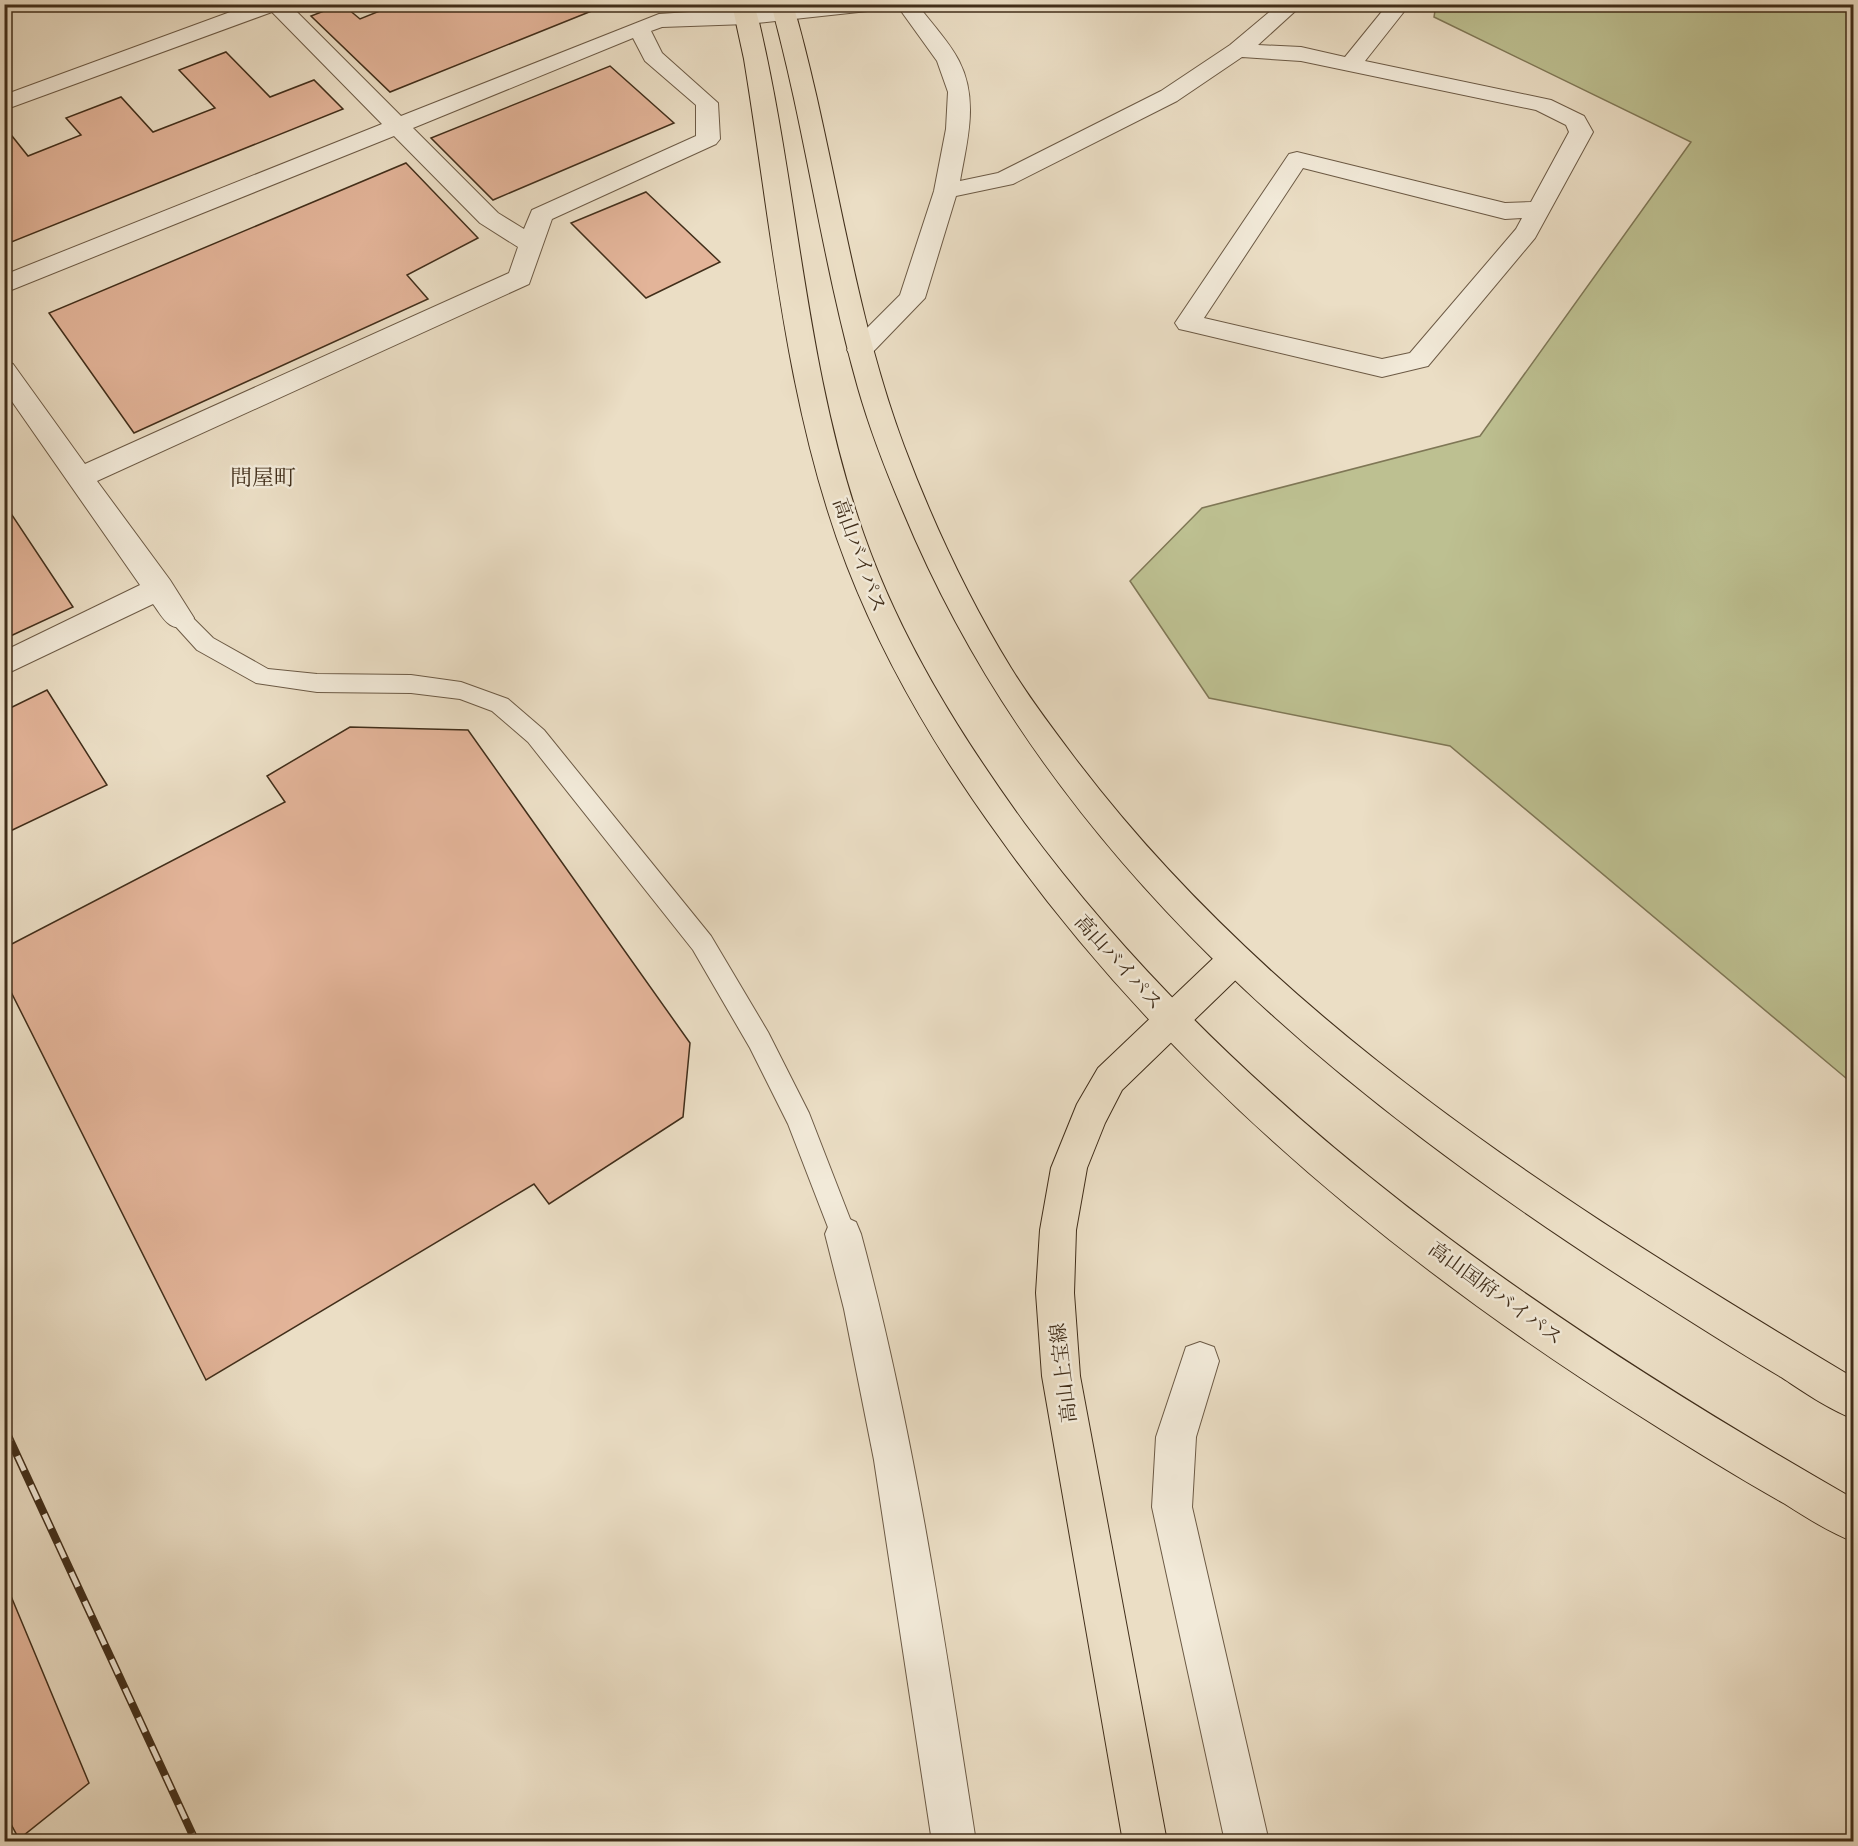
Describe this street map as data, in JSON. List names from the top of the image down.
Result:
{
  "streets": {
    "main road": ["高山バイパス", "高山国府バイパス", "高山上宝線"]
  },
  "crossings": [
    ["高山バイパス", "高山国府バイパス"],
    ["高山バイパス", "高山上宝線"],
    ["高山国府バイパス", "高山上宝線"]
  ],
  "districts": ["問屋町"]
}
